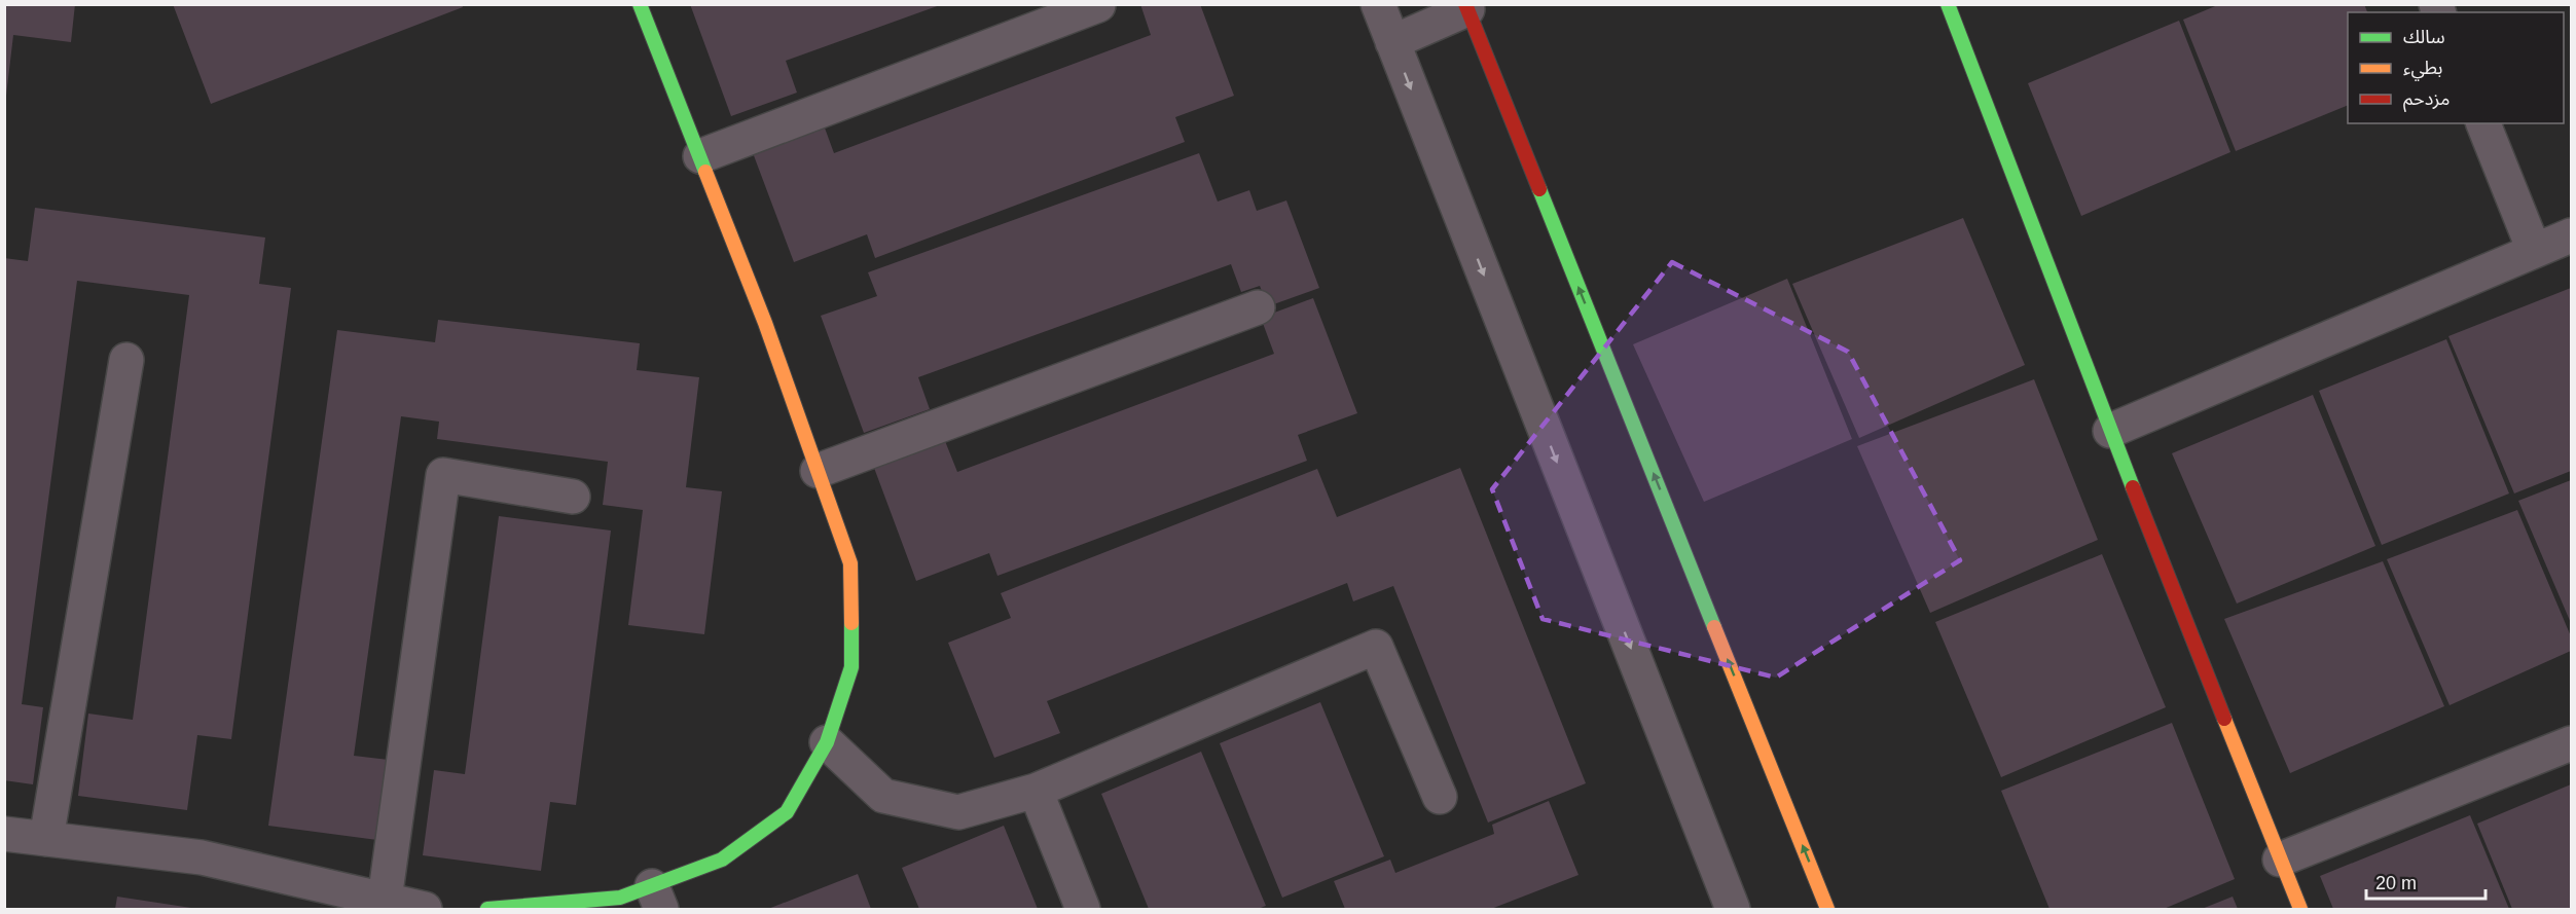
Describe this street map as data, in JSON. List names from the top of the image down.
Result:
{
  "legend": ["سالك", "بطيء", "مزدحم"],
  "scale_bar": "20 m"
}
